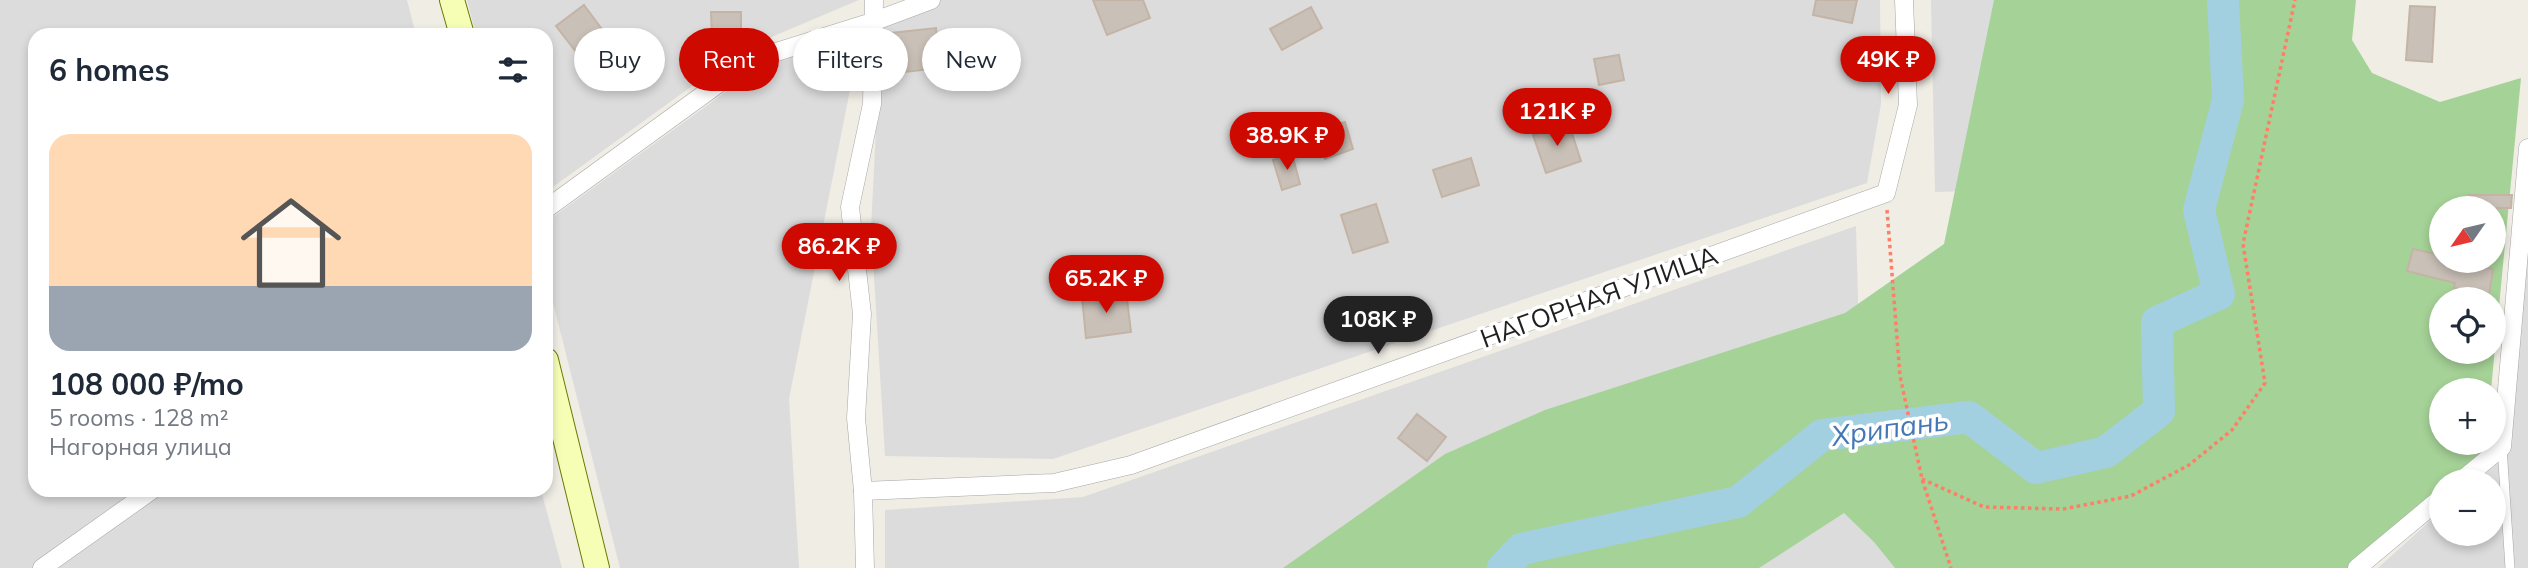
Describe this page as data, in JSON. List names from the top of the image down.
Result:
{
  "streets": {
    "street": ["НАГОРНАЯ УЛИЦА"]
  },
  "water": ["Хрипань"],
  "north": "bottom left",
  "page": {
    "chip": [
      "Buy",
      "Rent",
      "Filters",
      "New"
    ],
    "heading": "6 homes",
    "price": [
      "49K ₽",
      "121K ₽",
      "38.9K ₽",
      "86.2K ₽",
      "65.2K ₽",
      "108K ₽"
    ],
    "list": [
      {
        "name": "108 000 ₽/mo",
        "note": "5 rooms · 128 m² · Нагорная улица"
      }
    ],
    "map_buttons": ["+", "−"]
  }
}
